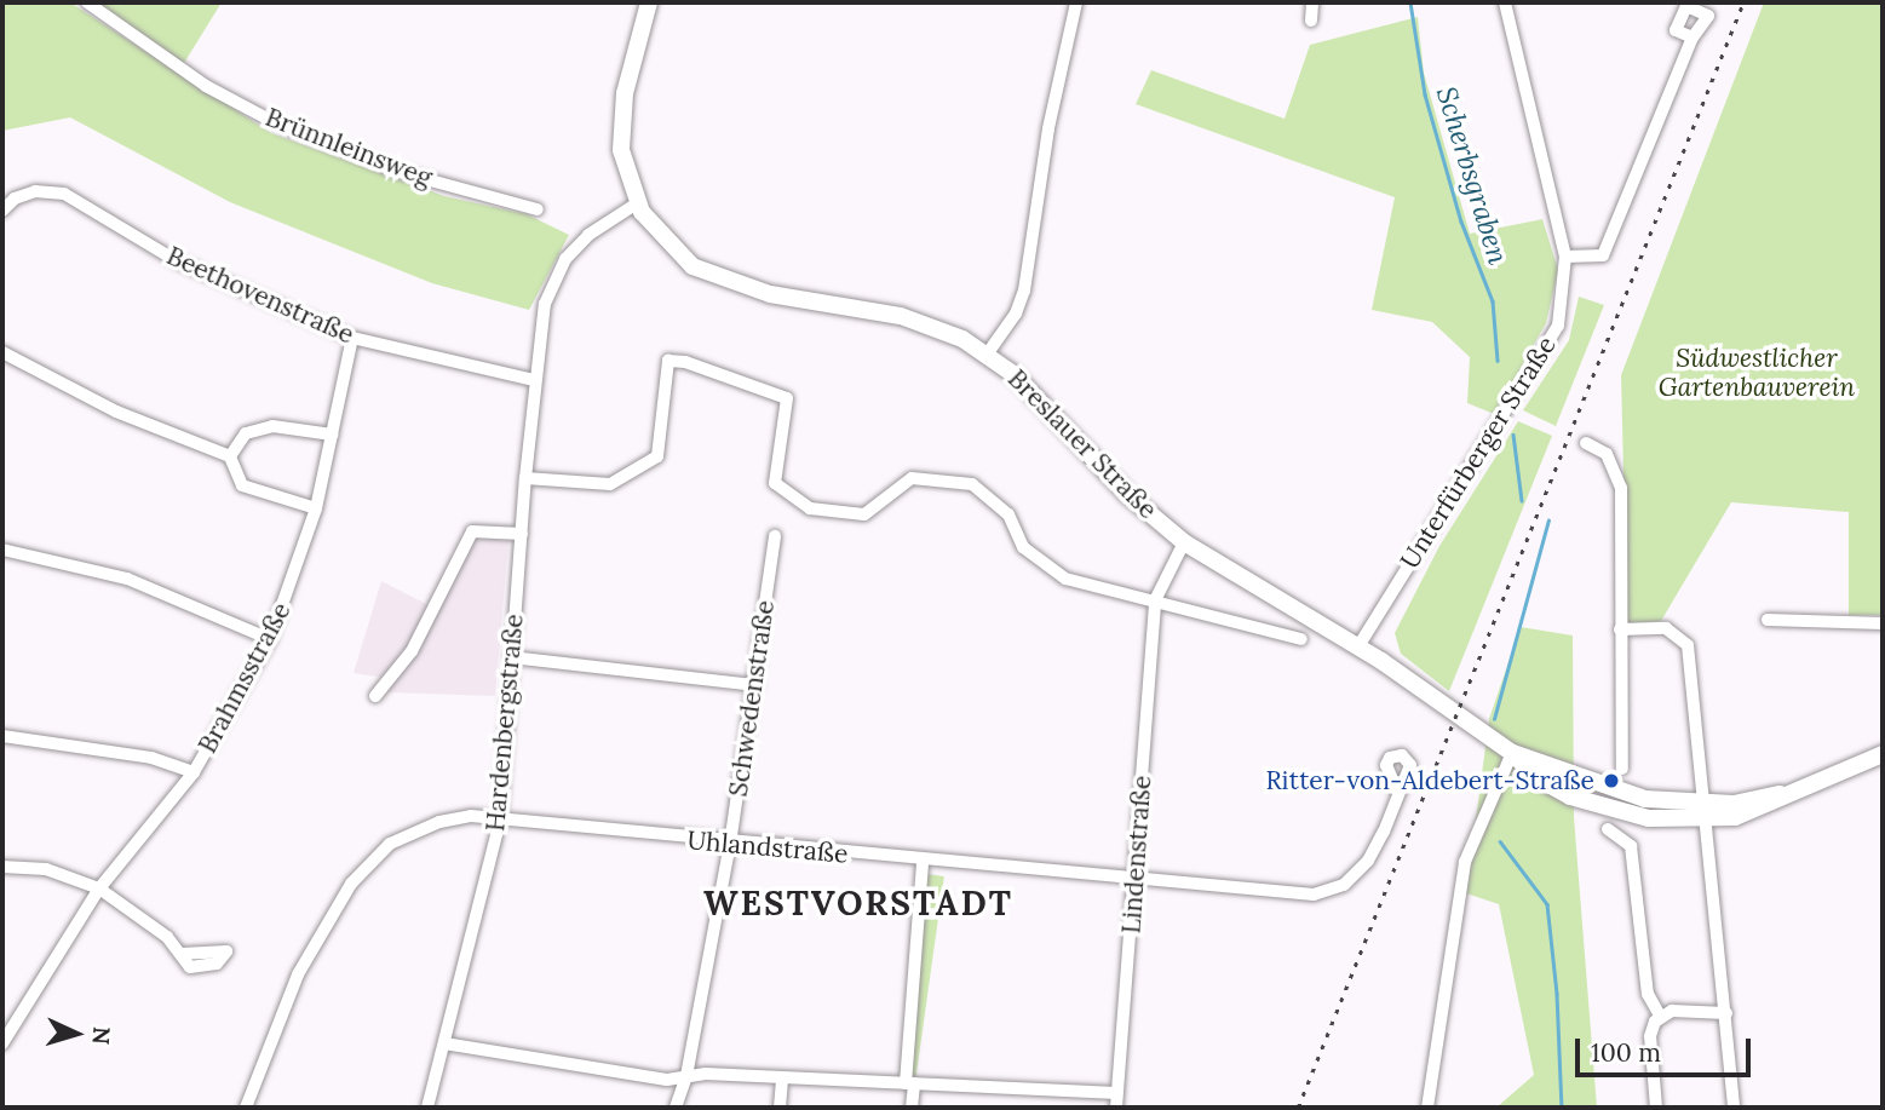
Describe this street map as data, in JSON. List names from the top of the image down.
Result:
{
  "streets": {
    "main road": ["Breslauer Straße"],
    "street": [
      "Brünnleinsweg",
      "Beethovenstraße",
      "Unterfürberger Straße",
      "Brahmsstraße",
      "Schwedenstraße",
      "Hardenbergstraße",
      "Uhlandstraße",
      "Lindenstraße"
    ]
  },
  "crossings": [
    ["Beethovenstraße", "Brahmsstraße"],
    ["Beethovenstraße", "Hardenbergstraße"],
    ["Breslauer Straße", "Unterfürberger Straße"],
    ["Breslauer Straße", "Hardenbergstraße"],
    ["Breslauer Straße", "Lindenstraße"],
    ["Schwedenstraße", "Uhlandstraße"],
    ["Hardenbergstraße", "Uhlandstraße"],
    ["Uhlandstraße", "Lindenstraße"]
  ],
  "districts": ["WESTVORSTADT"],
  "water": ["Scherbsgraben"],
  "parks": ["Südwestlicher Gartenbauverein"],
  "places": ["Ritter-von-Aldebert-Straße"],
  "scale_bar": "100 m",
  "north": "right"
}
